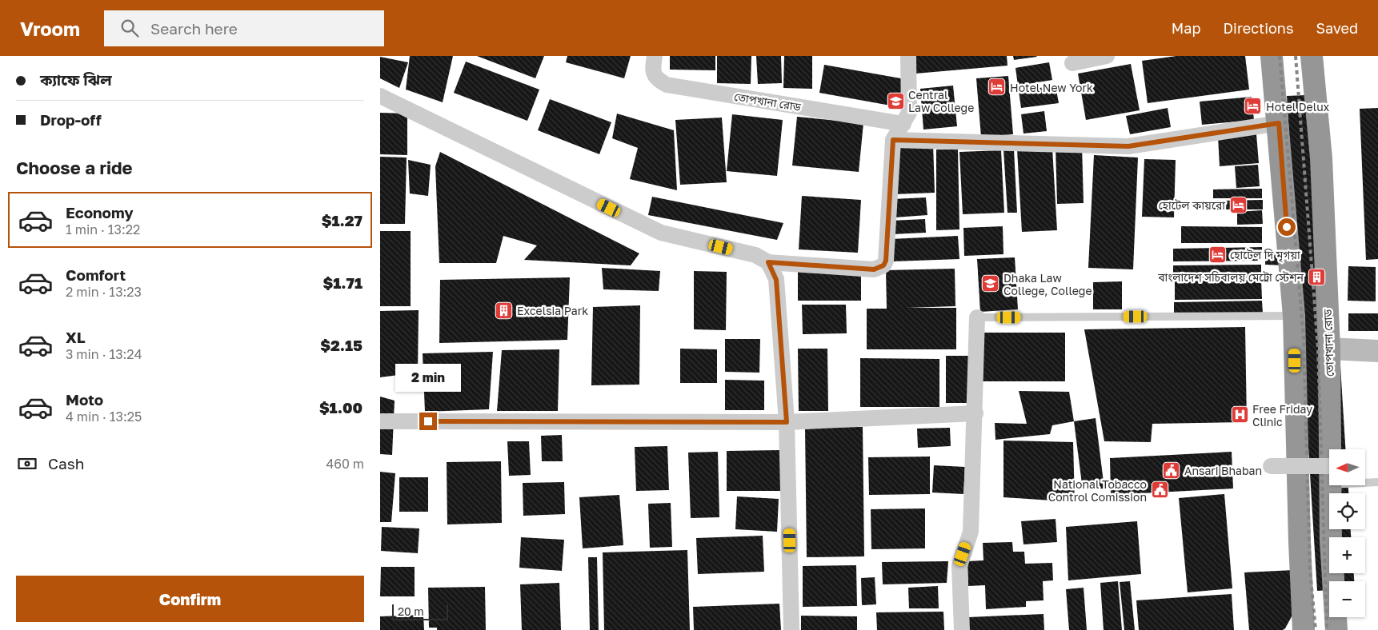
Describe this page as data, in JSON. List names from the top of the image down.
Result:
{
  "streets": {
    "highway": ["তোপখানা রোড"]
  },
  "places": {
    "hotel": [
      "Hotel New York",
      "Hotel Delux",
      "হোটেল কায়রো",
      "হোটেল দি মৃগয়া"
    ],
    "school or university": ["Central Law College", "Dhaka Law College, College"],
    "building": ["বাংলাদেশ সচিবালয় মেট্রো স্টেশন", "Excelsia Park"],
    "hospital": ["Free Friday Clinic"],
    "public building": ["Ansari Bhaban", "National Tobacco Control Comission"]
  },
  "scale_bar": "20 m",
  "north": "left",
  "page": {
    "header": "Vroom",
    "search": "Search here",
    "nav": ["Map", "Directions", "Saved"],
    "banner": ["ক্যাফে ঝিল", "Drop-off"],
    "heading": "Choose a ride",
    "list": [
      {
        "name": "Economy",
        "note": "1 min · 13:22",
        "value": "$1.27"
      },
      {
        "name": "Comfort",
        "note": "2 min · 13:23",
        "value": "$1.71"
      },
      {
        "name": "XL",
        "note": "3 min · 13:24",
        "value": "$2.15"
      },
      {
        "name": "Moto",
        "note": "4 min · 13:25",
        "value": "$1.00"
      }
    ],
    "bubble": "2 min",
    "pay": ["Cash", "460 m"],
    "map_buttons": ["+", "−"],
    "buttons": "Confirm",
    "scale": "20 m"
  }
}
